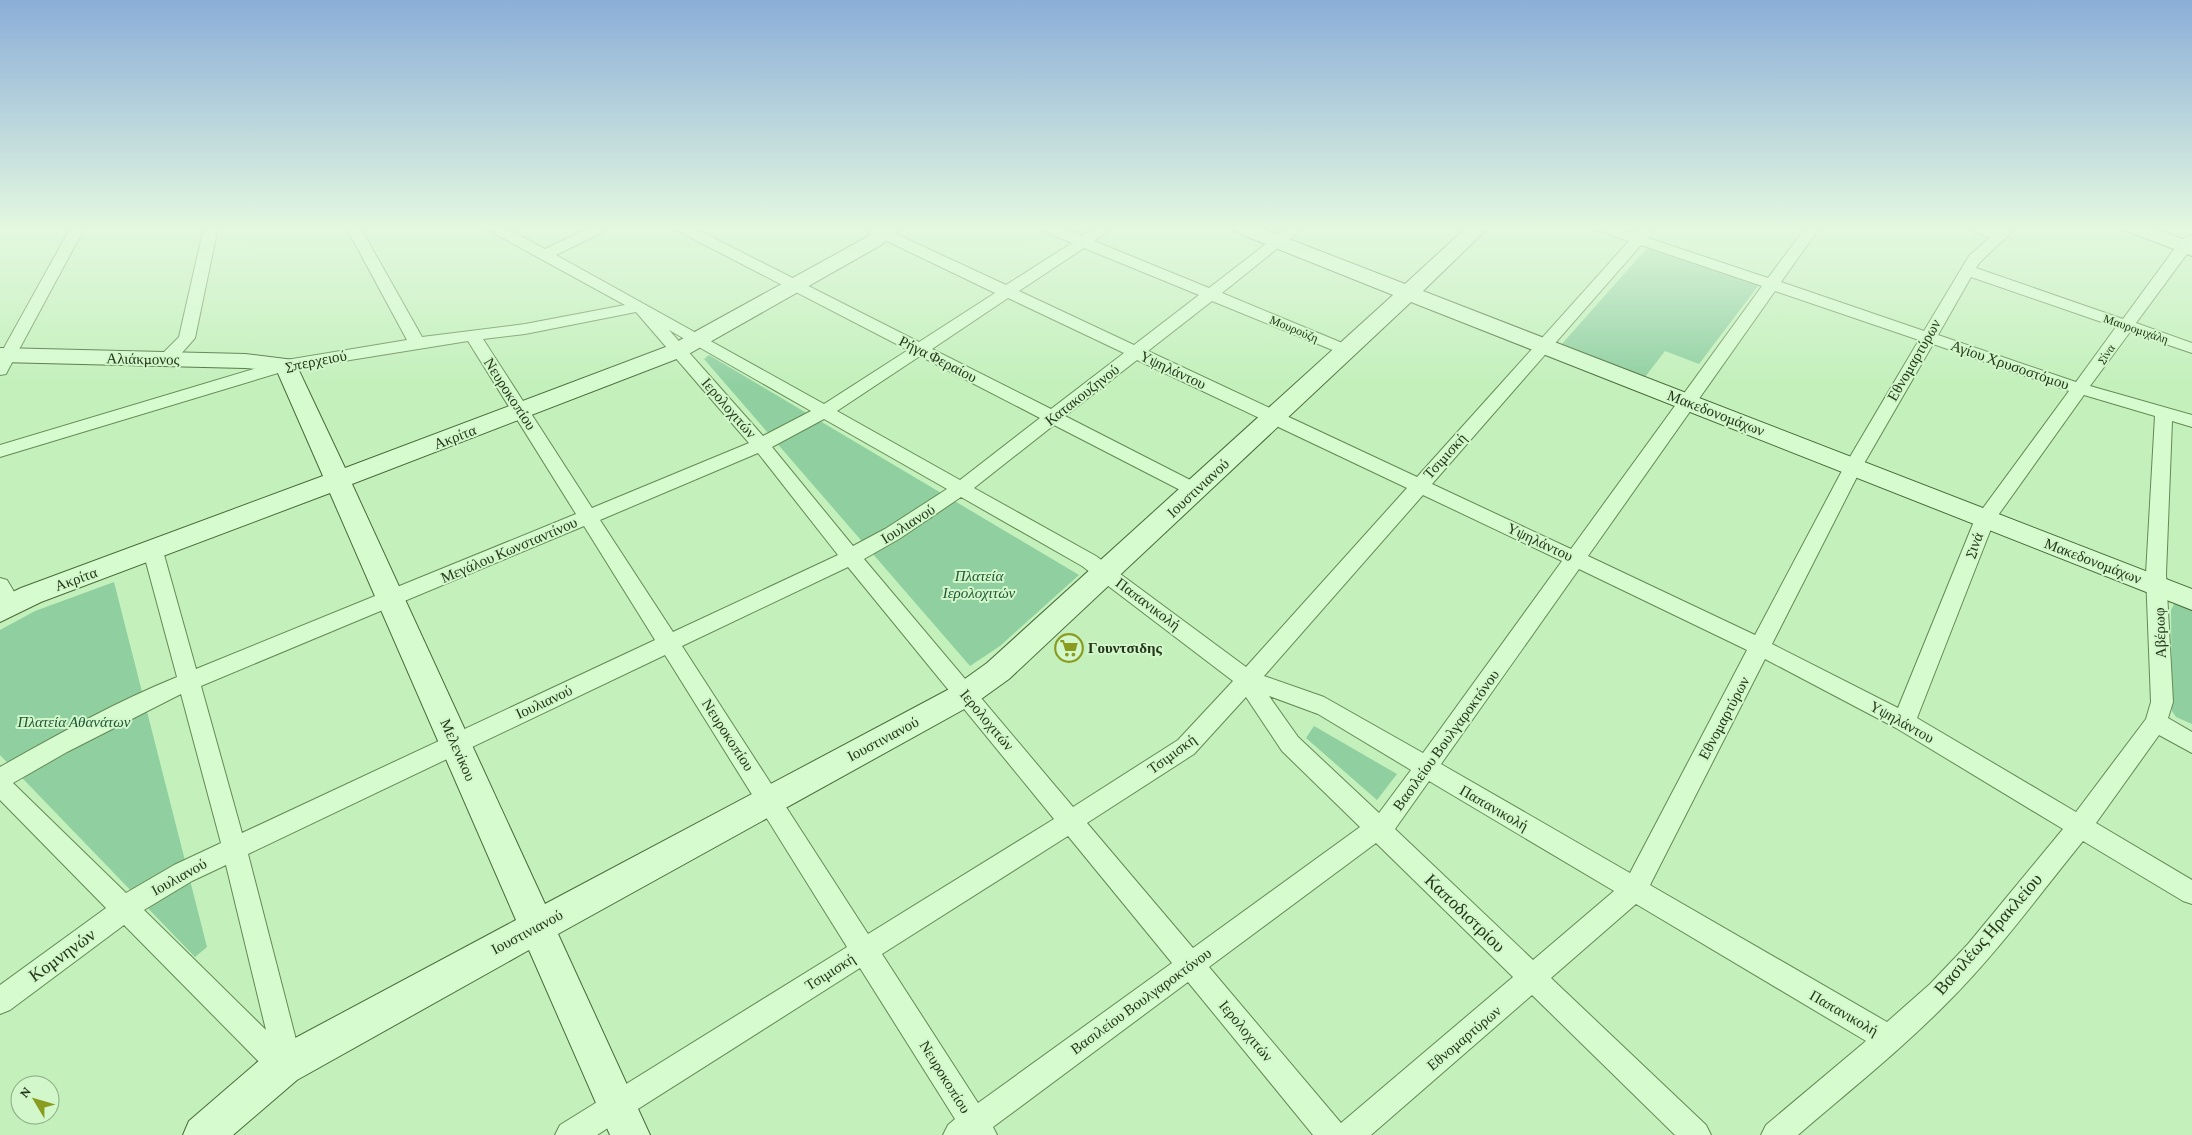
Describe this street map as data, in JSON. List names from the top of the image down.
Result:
{
  "streets": {
    "street": [
      "Μουρούζη",
      "Μαυρομιχάλη",
      "Σίνα",
      "Αλιάκμονος",
      "Ρήγα Φεραίου",
      "Εθνομαρτύρων",
      "Σπερχειού",
      "Αγίου Χρυσοστόμου",
      "Υψηλάντου",
      "Νευροκοπίου",
      "Κατακουζηνού",
      "Ιερολοχιτών",
      "Μακεδονομάχων",
      "Ακρίτα",
      "Τσιμισκή",
      "Ιουστινιανού",
      "Ιουλιανού",
      "Σινά",
      "Μεγάλου Κωνσταντίνου",
      "Παπανικολή",
      "Αβέρωφ",
      "Βασιλείου Βουλγαροκτόνου",
      "Μελενίκου",
      "Καποδιστρίου",
      "Βασιλέως Ηρακλείου",
      "Κομνηνών"
    ]
  },
  "crossings": [
    ["Μουρούζη", "Κατακουζηνού"],
    ["Μουρούζη", "Ιουστινιανού"],
    ["Μαυρομιχάλη", "Σίνα"],
    ["Σίνα", "Αγίου Χρυσοστόμου"],
    ["Σίνα", "Σινά"],
    ["Αλιάκμονος", "Σπερχειού"],
    ["Αλιάκμονος", "Μελενίκου"],
    ["Ρήγα Φεραίου", "Κατακουζηνού"],
    ["Ρήγα Φεραίου", "Ακρίτα"],
    ["Ρήγα Φεραίου", "Ιουστινιανού"],
    ["Ρήγα Φεραίου", "Μεγάλου Κωνσταντίνου"],
    ["Εθνομαρτύρων", "Αγίου Χρυσοστόμου"],
    ["Εθνομαρτύρων", "Υψηλάντου"],
    ["Εθνομαρτύρων", "Μακεδονομάχων"],
    ["Εθνομαρτύρων", "Παπανικολή"],
    ["Εθνομαρτύρων", "Καποδιστρίου"],
    ["Σπερχειού", "Νευροκοπίου"],
    ["Σπερχειού", "Ιερολοχιτών"],
    ["Σπερχειού", "Μελενίκου"],
    ["Αγίου Χρυσοστόμου", "Σινά"],
    ["Αγίου Χρυσοστόμου", "Αβέρωφ"],
    ["Αγίου Χρυσοστόμου", "Βασιλείου Βουλγαροκτόνου"],
    ["Υψηλάντου", "Κατακουζηνού"],
    ["Υψηλάντου", "Τσιμισκή"],
    ["Υψηλάντου", "Ιουστινιανού"],
    ["Υψηλάντου", "Σινά"],
    ["Υψηλάντου", "Μεγάλου Κωνσταντίνου"],
    ["Υψηλάντου", "Αβέρωφ"],
    ["Υψηλάντου", "Βασιλείου Βουλγαροκτόνου"],
    ["Υψηλάντου", "Βασιλέως Ηρακλείου"],
    ["Νευροκοπίου", "Ακρίτα"],
    ["Νευροκοπίου", "Τσιμισκή"],
    ["Νευροκοπίου", "Ιουστινιανού"],
    ["Νευροκοπίου", "Ιουλιανού"],
    ["Νευροκοπίου", "Μεγάλου Κωνσταντίνου"],
    ["Νευροκοπίου", "Βασιλείου Βουλγαροκτόνου"],
    ["Κατακουζηνού", "Ιερολοχιτών"],
    ["Κατακουζηνού", "Ιουλιανού"],
    ["Ιερολοχιτών", "Ακρίτα"],
    ["Ιερολοχιτών", "Τσιμισκή"],
    ["Ιερολοχιτών", "Ιουστινιανού"],
    ["Ιερολοχιτών", "Ιουλιανού"],
    ["Ιερολοχιτών", "Μεγάλου Κωνσταντίνου"],
    ["Ιερολοχιτών", "Παπανικολή"],
    ["Ιερολοχιτών", "Βασιλείου Βουλγαροκτόνου"],
    ["Μακεδονομάχων", "Τσιμισκή"],
    ["Μακεδονομάχων", "Ιουστινιανού"],
    ["Μακεδονομάχων", "Σινά"],
    ["Μακεδονομάχων", "Αβέρωφ"],
    ["Μακεδονομάχων", "Βασιλείου Βουλγαροκτόνου"],
    ["Ακρίτα", "Μελενίκου"],
    ["Τσιμισκή", "Παπανικολή"],
    ["Τσιμισκή", "Μελενίκου"],
    ["Τσιμισκή", "Καποδιστρίου"],
    ["Ιουστινιανού", "Παπανικολή"],
    ["Ιουστινιανού", "Μελενίκου"],
    ["Ιουλιανού", "Μελενίκου"],
    ["Ιουλιανού", "Κομνηνών"],
    ["Μεγάλου Κωνσταντίνου", "Μελενίκου"],
    ["Παπανικολή", "Βασιλείου Βουλγαροκτόνου"],
    ["Παπανικολή", "Καποδιστρίου"],
    ["Παπανικολή", "Βασιλέως Ηρακλείου"],
    ["Αβέρωφ", "Βασιλέως Ηρακλείου"],
    ["Βασιλείου Βουλγαροκτόνου", "Καποδιστρίου"]
  ],
  "parks": ["Πλατεία Ιερολοχιτών", "Πλατεία Αθανάτων"],
  "places": {
    "supermarket": ["Γουντσιδης"]
  },
  "north": "top left"
}
